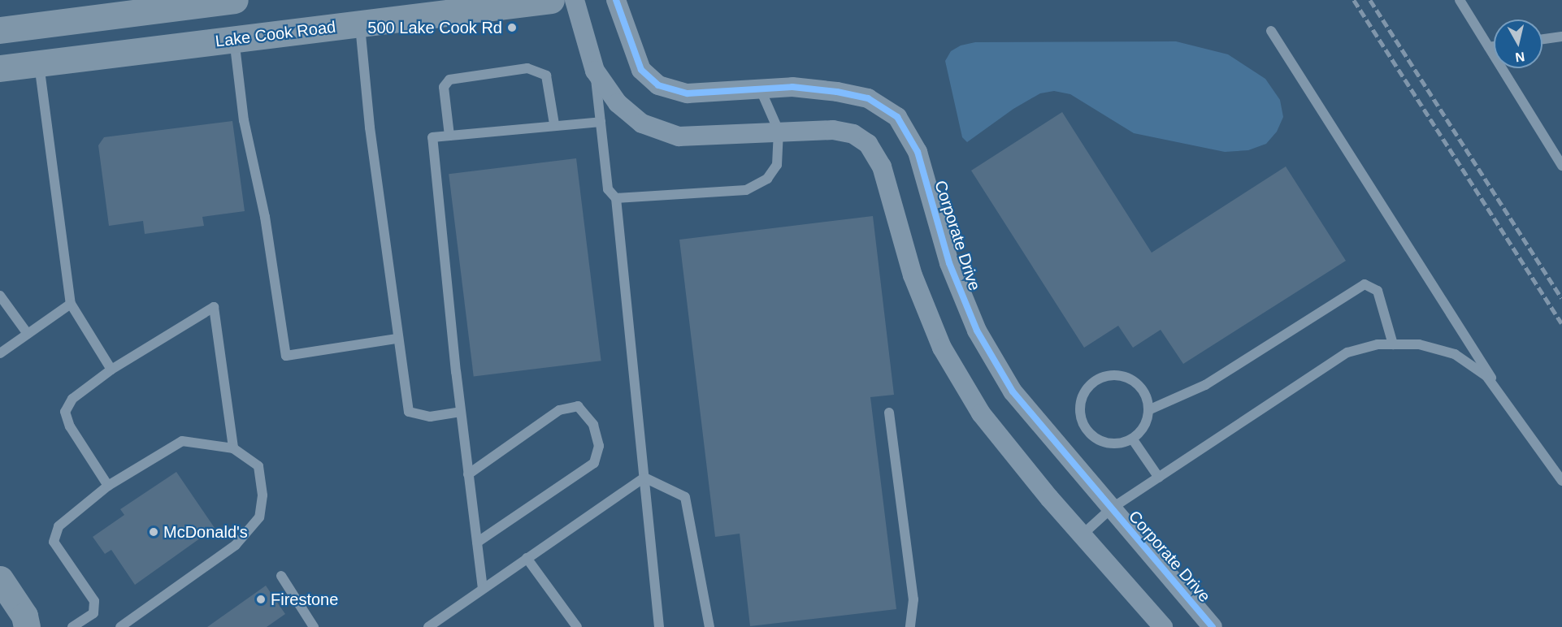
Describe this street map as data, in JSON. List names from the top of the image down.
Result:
{
  "streets": {
    "main road": ["Lake Cook Road"],
    "street": ["Corporate Drive"]
  },
  "places": ["500 Lake Cook Rd", "McDonald's", "Firestone"],
  "north": "bottom"
}
